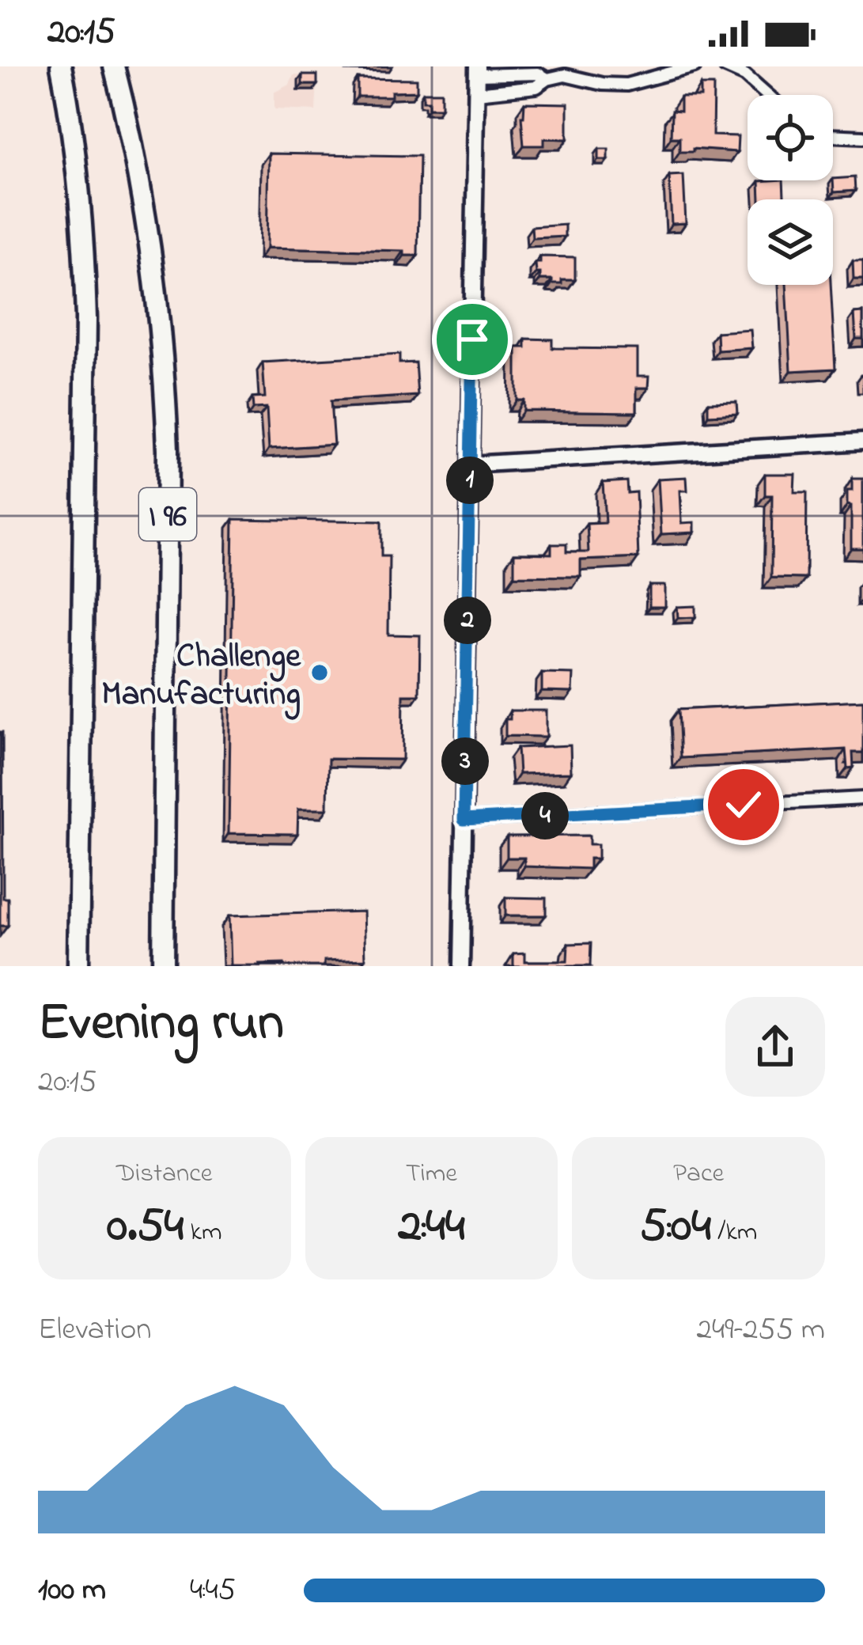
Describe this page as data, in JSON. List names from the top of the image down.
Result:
{
  "streets": {
    "highway": ["I 96"]
  },
  "places": ["Challenge Manufacturing"],
  "page": {
    "status": "20:15",
    "pins": [
      "1",
      "2",
      "3",
      "4"
    ],
    "heading": ["Evening run", "20:15"],
    "stats": [
      ["Distance", "0.54 km"],
      ["Time", "2:44"],
      ["Pace", "5:04 /km"]
    ],
    "chart": ["Elevation", "249–255 m"],
    "list": [
      {
        "name": "100 m",
        "note": "4:45"
      }
    ]
  }
}
